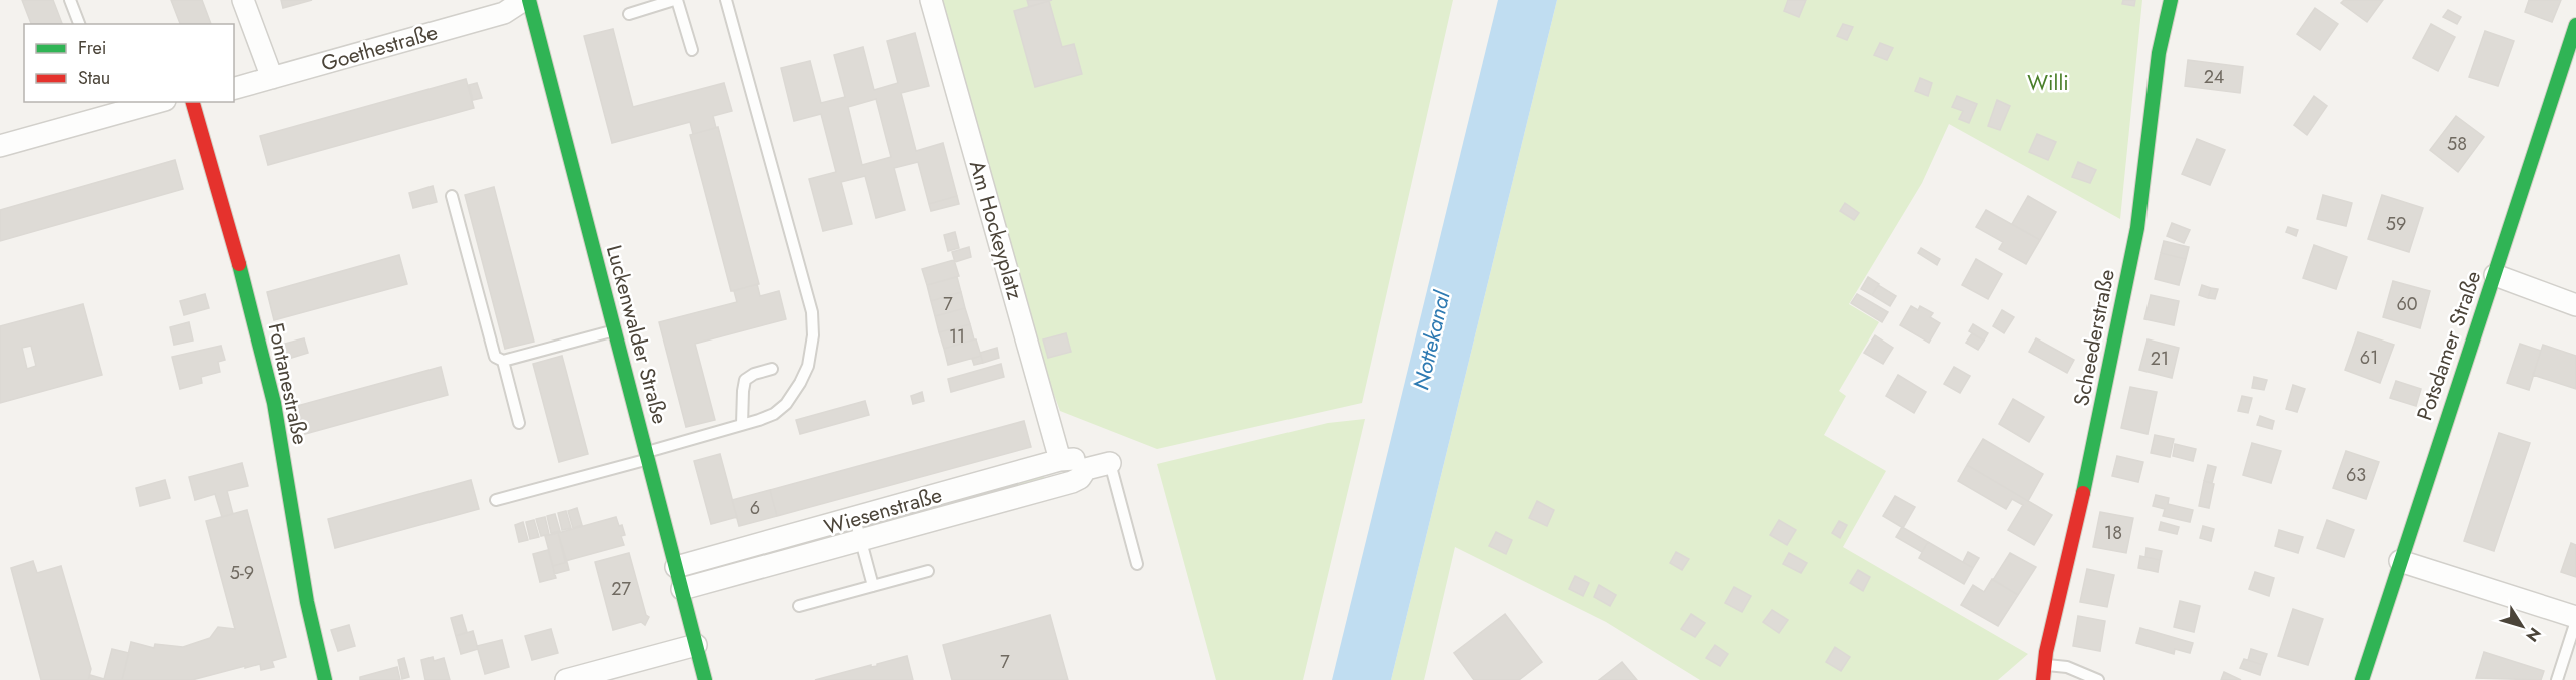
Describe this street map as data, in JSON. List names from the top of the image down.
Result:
{
  "streets": {
    "main road": [
      "Luckenwalder Straße",
      "Scheederstraße",
      "Potsdamer Straße",
      "Fontanestraße"
    ],
    "street": ["Goethestraße", "Am Hockeyplatz", "Wiesenstraße"]
  },
  "crossings": [
    ["Am Hockeyplatz", "Wiesenstraße"],
    ["Luckenwalder Straße", "Wiesenstraße"]
  ],
  "water": ["Nottekanal"],
  "parks": ["Willi"],
  "house_numbers": [
    "24",
    "58",
    "59",
    "7",
    "60",
    "11",
    "61",
    "21",
    "63",
    "6",
    "18",
    "5-9",
    "27",
    "7"
  ],
  "legend": ["Frei", "Stau"],
  "north": "bottom right"
}
